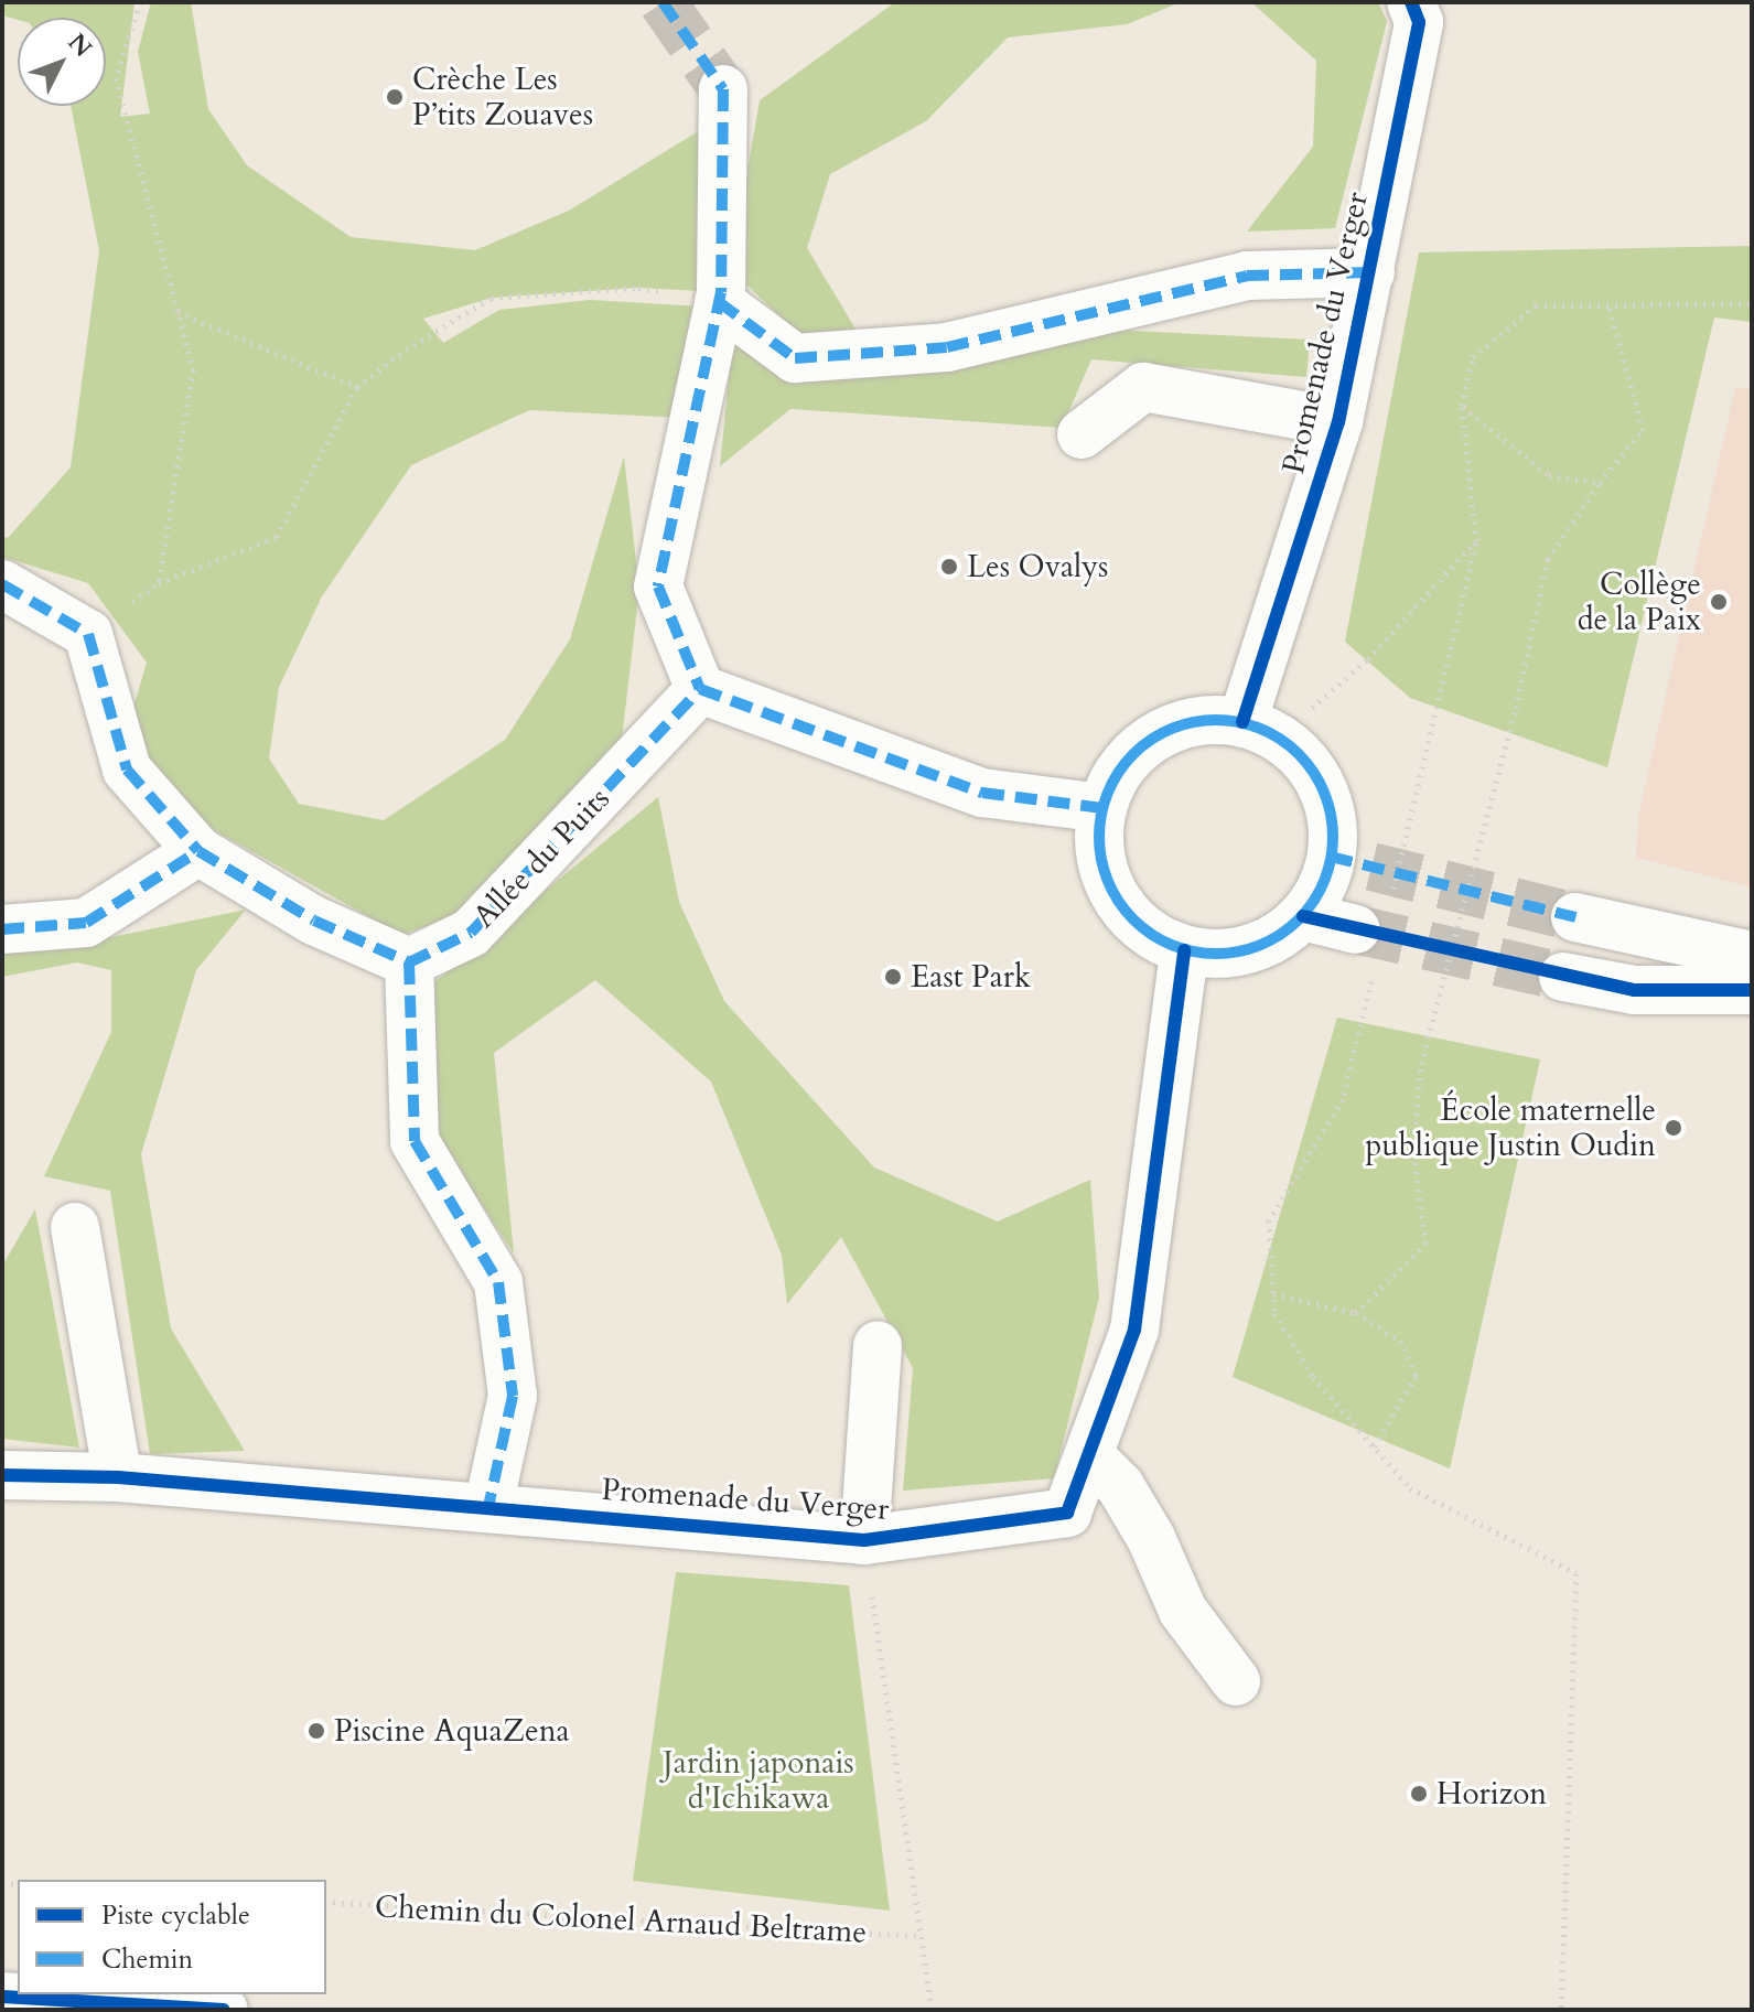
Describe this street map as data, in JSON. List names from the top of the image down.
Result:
{
  "streets": {
    "street": ["Promenade du Verger", "Allée du Puits"],
    "path": ["Chemin du Colonel Arnaud Beltrame"]
  },
  "parks": ["Jardin japonais d'Ichikawa"],
  "places": [
    "Crèche Les P’tits Zouaves",
    "Les Ovalys",
    "Collège de la Paix",
    "East Park",
    "École maternelle publique Justin Oudin",
    "Piscine AquaZena",
    "Horizon"
  ],
  "legend": ["Piste cyclable", "Chemin"],
  "north": "top right"
}
